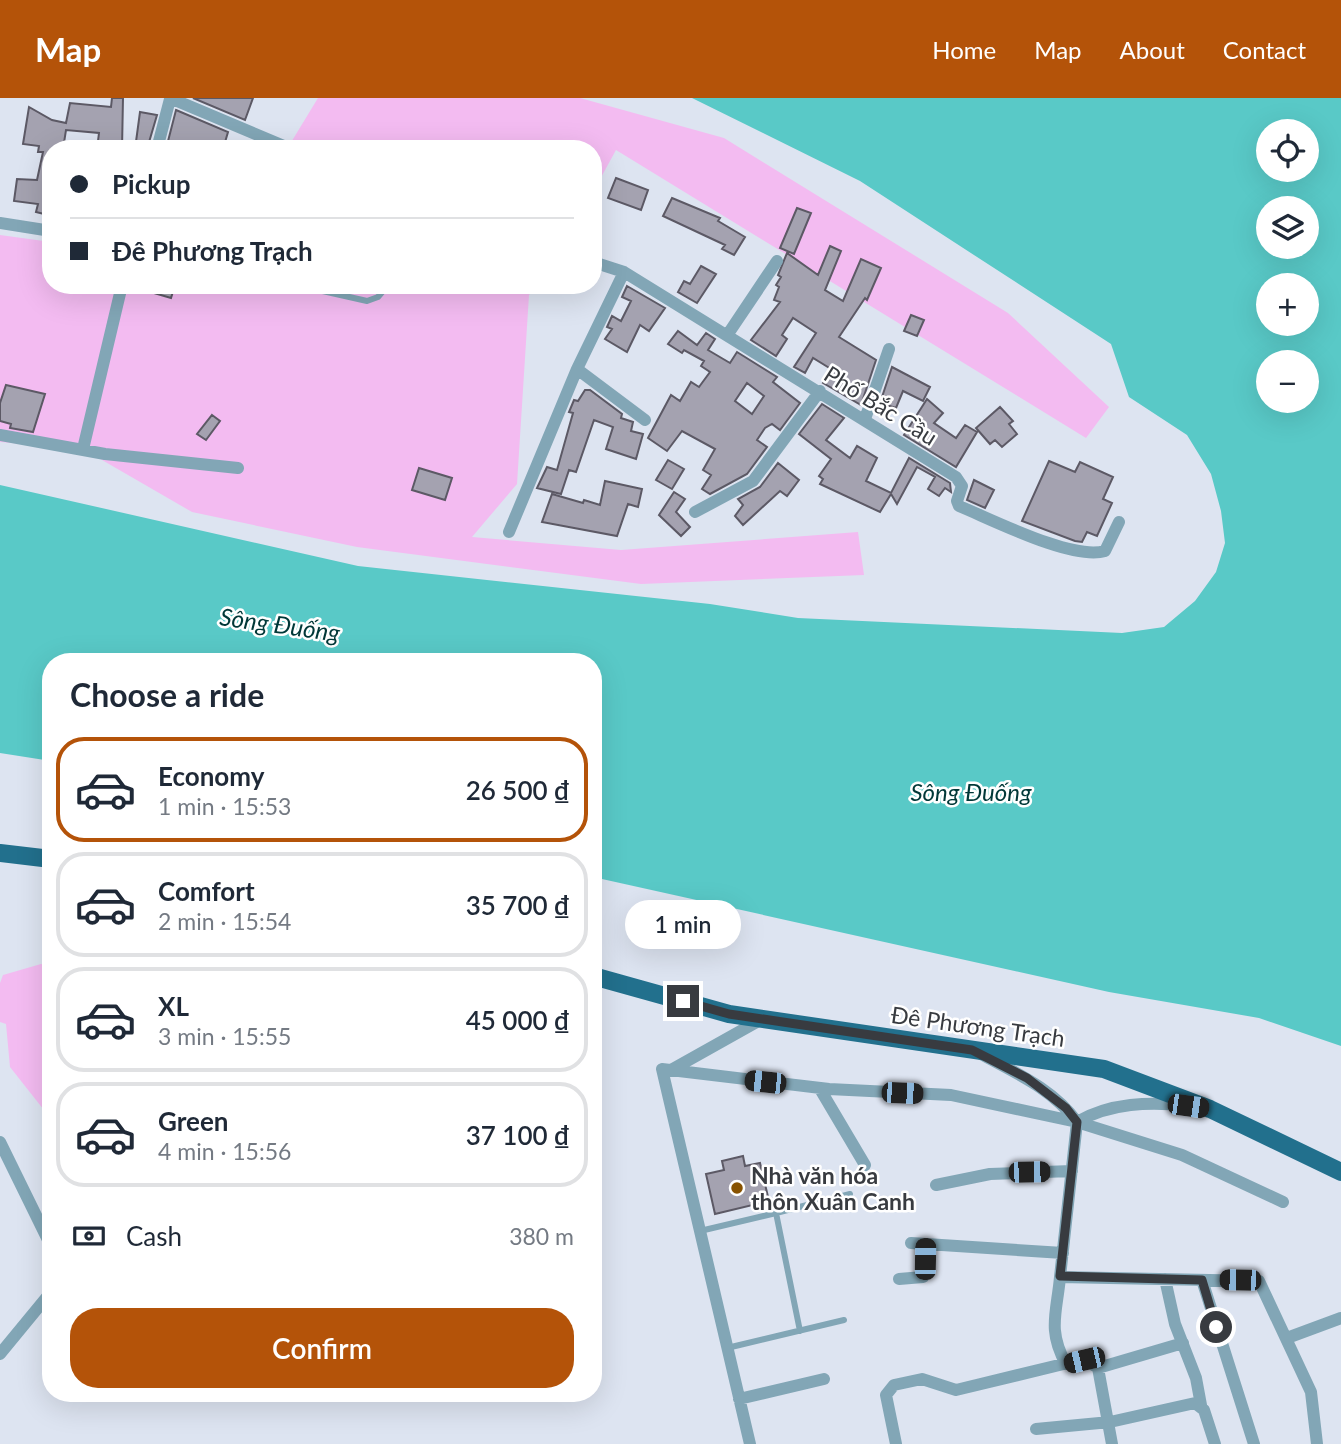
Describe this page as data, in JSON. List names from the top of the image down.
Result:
{
  "streets": {
    "main road": ["Đê Phương Trạch"],
    "street": ["Phố Bắc Cầu"]
  },
  "water": ["Sông Đuống"],
  "places": ["Nhà văn hóa thôn Xuân Canh"],
  "page": {
    "header": "Map",
    "nav": [
      "Home",
      "Map",
      "About",
      "Contact"
    ],
    "map_buttons": ["+", "−"],
    "banner": ["Pickup", "Đê Phương Trạch"],
    "heading": "Choose a ride",
    "list": [
      {
        "name": "Economy",
        "note": "1 min · 15:53",
        "value": "26 500 ₫"
      },
      {
        "name": "Comfort",
        "note": "2 min · 15:54",
        "value": "35 700 ₫"
      },
      {
        "name": "XL",
        "note": "3 min · 15:55",
        "value": "45 000 ₫"
      },
      {
        "name": "Green",
        "note": "4 min · 15:56",
        "value": "37 100 ₫"
      }
    ],
    "bubble": "1 min",
    "pay": ["Cash", "380 m"],
    "buttons": "Confirm"
  }
}
